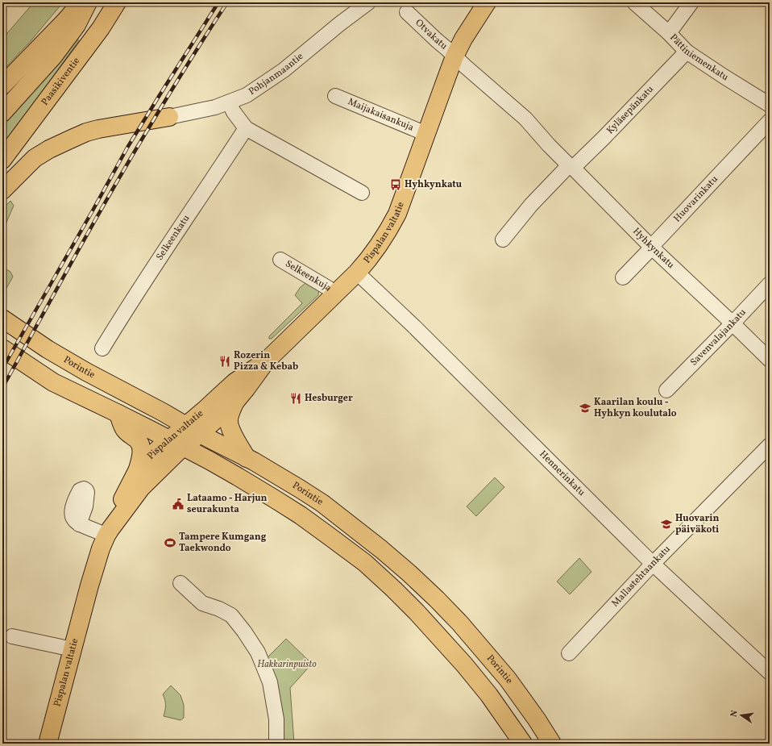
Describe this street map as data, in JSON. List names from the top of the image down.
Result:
{
  "streets": {
    "main road": ["Paasikiventie", "Pispalan valtatie", "Porintie"],
    "street": [
      "Otvakatu",
      "Pättiniemenkatu",
      "Pohjanmaantie",
      "Kyläsepänkatu",
      "Maijakaisankuja",
      "Huovarinkatu",
      "Selkeenkatu",
      "Hyhkynkatu",
      "Selkeenkuja",
      "Savenvalajankatu",
      "Hennerinkatu",
      "Mallastehtaankatu"
    ]
  },
  "crossings": [
    ["Otvakatu", "Pispalan valtatie"],
    ["Otvakatu", "Hyhkynkatu"],
    ["Pättiniemenkatu", "Kyläsepänkatu"],
    ["Kyläsepänkatu", "Hyhkynkatu"],
    ["Maijakaisankuja", "Pispalan valtatie"],
    ["Huovarinkatu", "Hyhkynkatu"],
    ["Pispalan valtatie", "Hyhkynkatu"],
    ["Pispalan valtatie", "Selkeenkuja"],
    ["Pispalan valtatie", "Porintie"],
    ["Pispalan valtatie", "Hennerinkatu"],
    ["Hyhkynkatu", "Savenvalajankatu"],
    ["Hennerinkatu", "Mallastehtaankatu"]
  ],
  "parks": ["Hakkarinpuisto"],
  "places": {
    "bus stop": ["Hyhkynkatu"],
    "restaurant": ["Rozerin Pizza & Kebab", "Hesburger"],
    "school or university": ["Kaarilan koulu - Hyhkyn koulutalo", "Huovarin päiväkoti"],
    "public building": ["Lataamo - Harjun seurakunta"],
    "sports": ["Tampere Kumgang Taekwondo"]
  },
  "north": "left"
}
